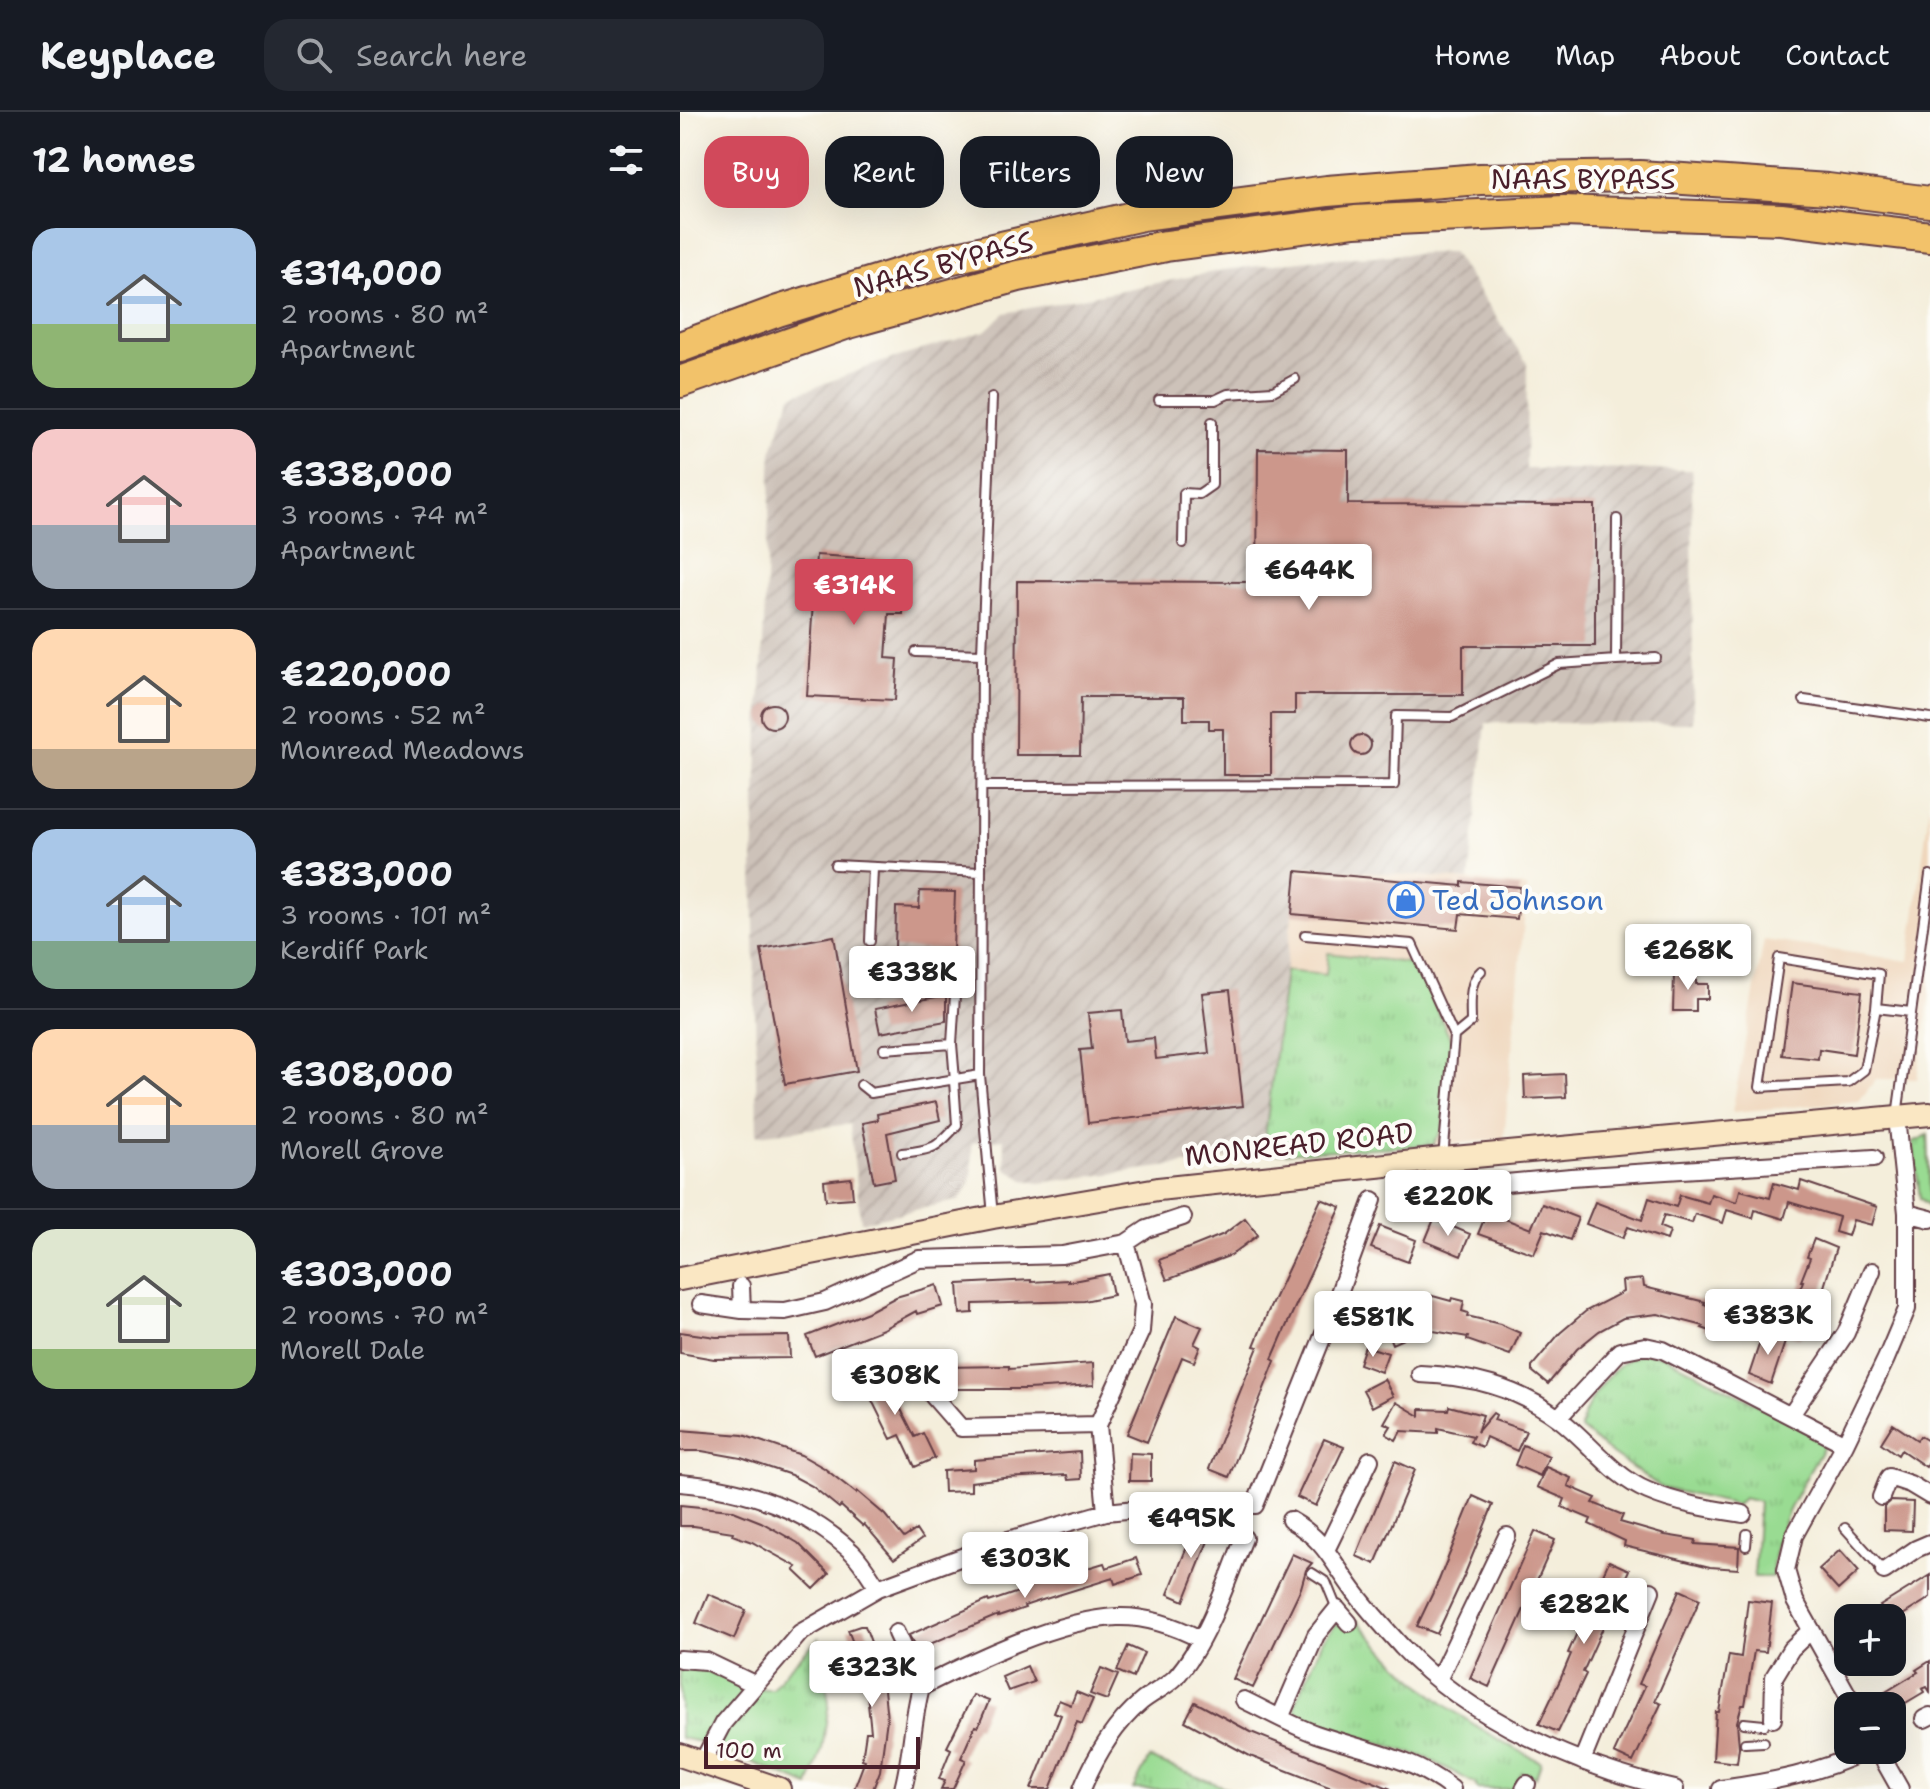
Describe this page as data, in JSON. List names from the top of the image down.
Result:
{
  "streets": {
    "highway": ["NAAS BYPASS"],
    "street": ["MONREAD ROAD"]
  },
  "places": {
    "shop": ["Ted Johnson"]
  },
  "scale_bar": "100 m",
  "page": {
    "header": "Keyplace",
    "search": "Search here",
    "nav": [
      "Home",
      "Map",
      "About",
      "Contact"
    ],
    "heading": "12 homes",
    "chip": [
      "Buy",
      "Rent",
      "Filters",
      "New"
    ],
    "list": [
      {
        "name": "€314,000",
        "note": "2 rooms · 80 m² · Apartment"
      },
      {
        "name": "€338,000",
        "note": "3 rooms · 74 m² · Apartment"
      },
      {
        "name": "€220,000",
        "note": "2 rooms · 52 m² · Monread Meadows"
      },
      {
        "name": "€383,000",
        "note": "3 rooms · 101 m² · Kerdiff Park"
      },
      {
        "name": "€308,000",
        "note": "2 rooms · 80 m² · Morell Grove"
      },
      {
        "name": "€303,000",
        "note": "2 rooms · 70 m² · Morell Dale"
      }
    ],
    "price": [
      "€644K",
      "€314K",
      "€268K",
      "€338K",
      "€220K",
      "€383K",
      "€581K",
      "€308K",
      "€495K",
      "€303K",
      "€282K",
      "€323K"
    ],
    "map_buttons": ["+", "−"],
    "scale": "100 m"
  }
}
